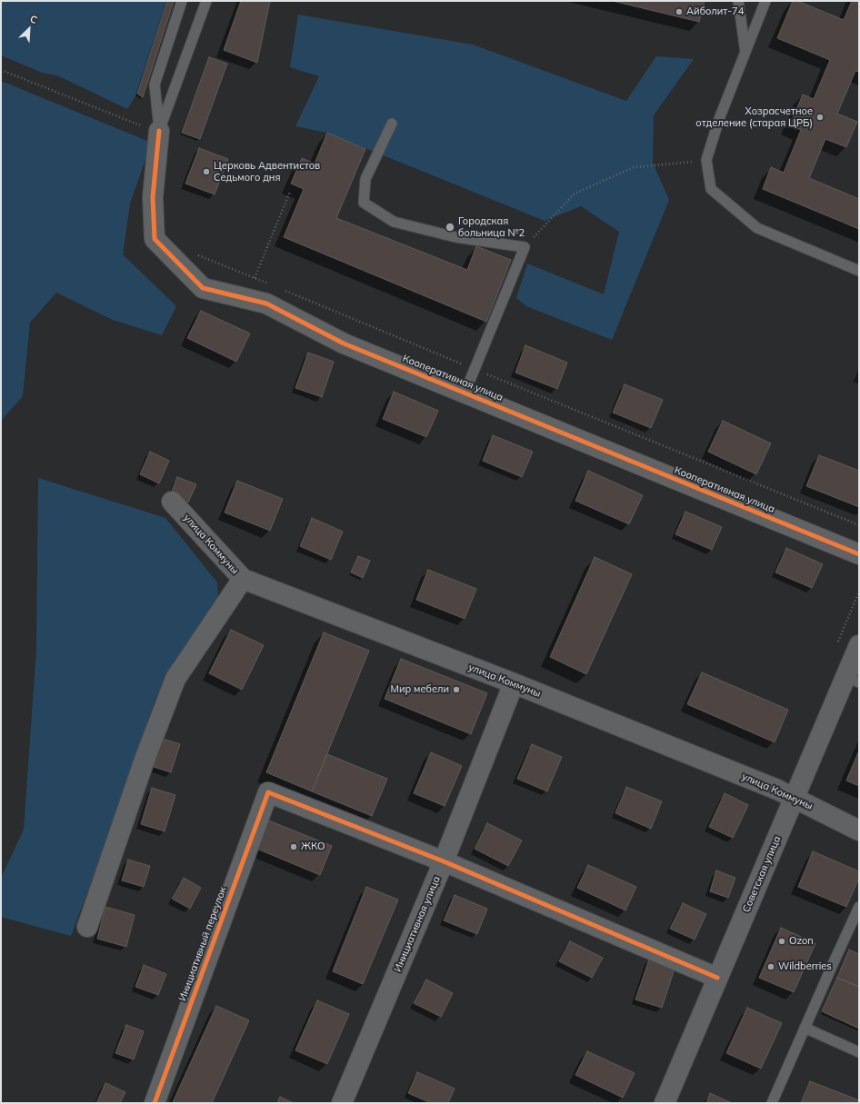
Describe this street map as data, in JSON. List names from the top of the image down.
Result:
{
  "streets": {
    "street": [
      "Кооперативная улица",
      "улица Коммуны",
      "Советская улица",
      "Инициативная улица",
      "Инициативный переулок"
    ]
  },
  "crossings": [
    ["улица Коммуны", "Советская улица"],
    ["улица Коммуны", "Инициативная улица"],
    ["Инициативная улица", "Инициативный переулок"]
  ],
  "places": [
    "Айболит-74",
    "Хозрасчетное отделение (старая ЦРБ)",
    "Церковь Адвентистов Седьмого дня",
    "Городская больница №2",
    "Мир мебели",
    "ЖКО",
    "Ozon",
    "Wildberries"
  ],
  "north": "top right"
}
